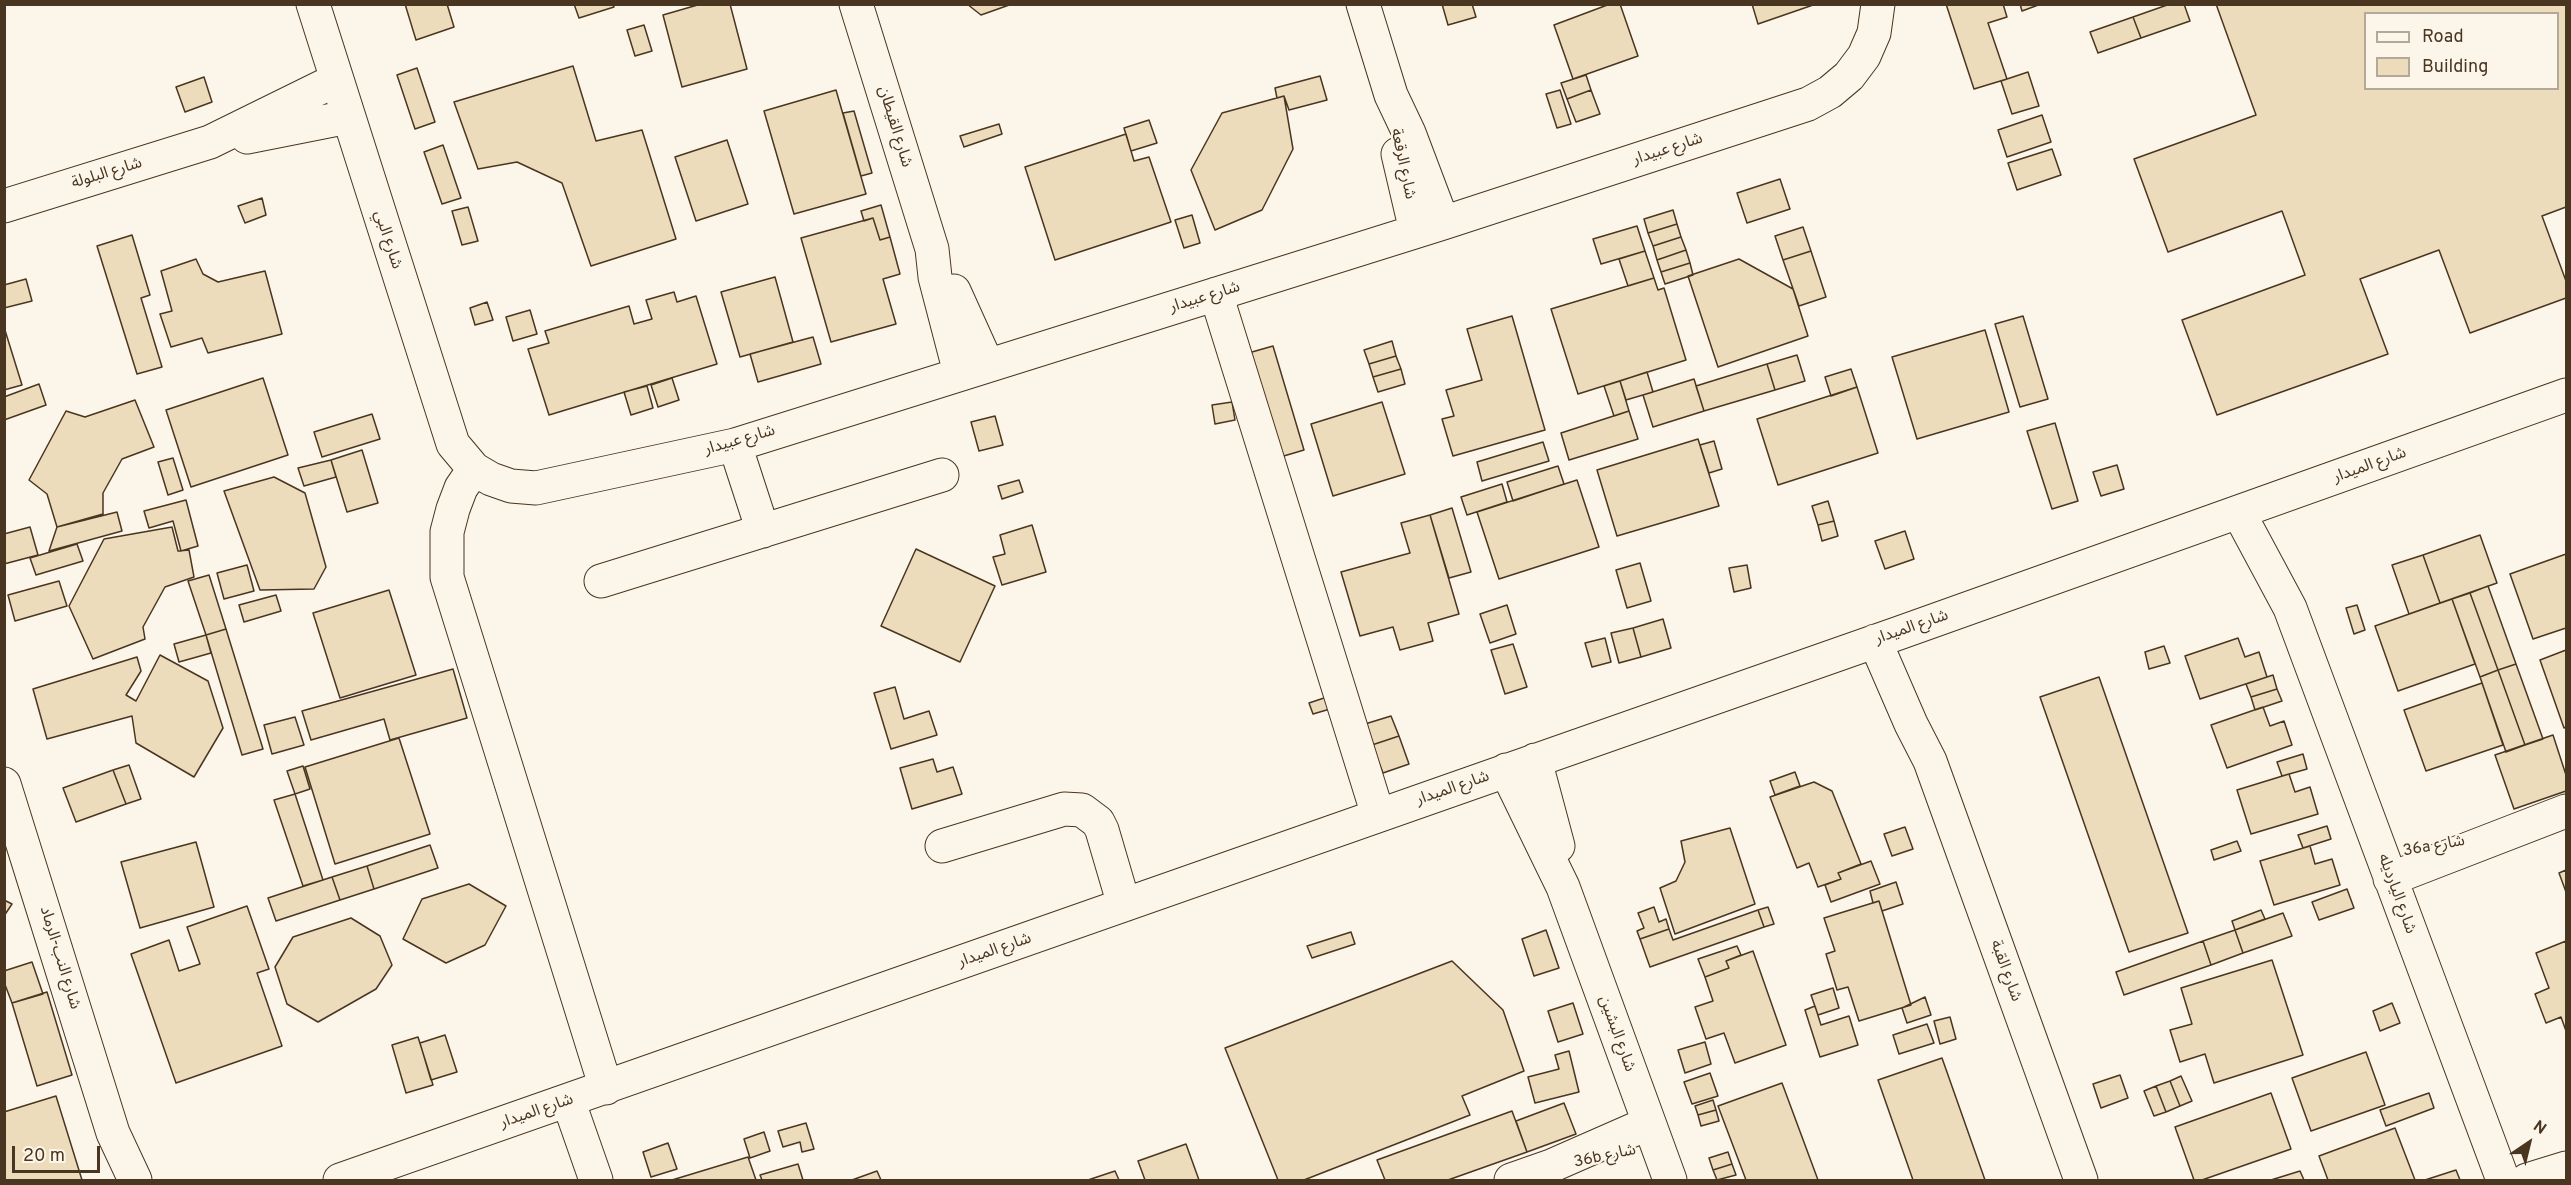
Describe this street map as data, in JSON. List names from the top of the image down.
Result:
{
  "streets": {
    "street": [
      "شارع القيطان",
      "شارع عبيدار",
      "شارع الرقعة",
      "شارع البلولة",
      "شارع البي",
      "شارع الميدار",
      "36a شارع",
      "شارع اليارديله",
      "شارع النب-الرماد",
      "شارع القبة",
      "شارع البشين",
      "36b شارع"
    ]
  },
  "crossings": [
    ["شارع القيطان", "شارع عبيدار"],
    ["شارع عبيدار", "شارع الرقعة"],
    ["شارع عبيدار", "شارع البي"],
    ["شارع البلولة", "شارع البي"],
    ["شارع الميدار", "شارع اليارديله"],
    ["شارع الميدار", "شارع القبة"],
    ["شارع الميدار", "شارع البشين"],
    ["36a شارع", "شارع اليارديله"],
    ["شارع البشين", "36b شارع"]
  ],
  "legend": ["Road", "Building"],
  "scale_bar": "20 m",
  "north": "top right"
}
